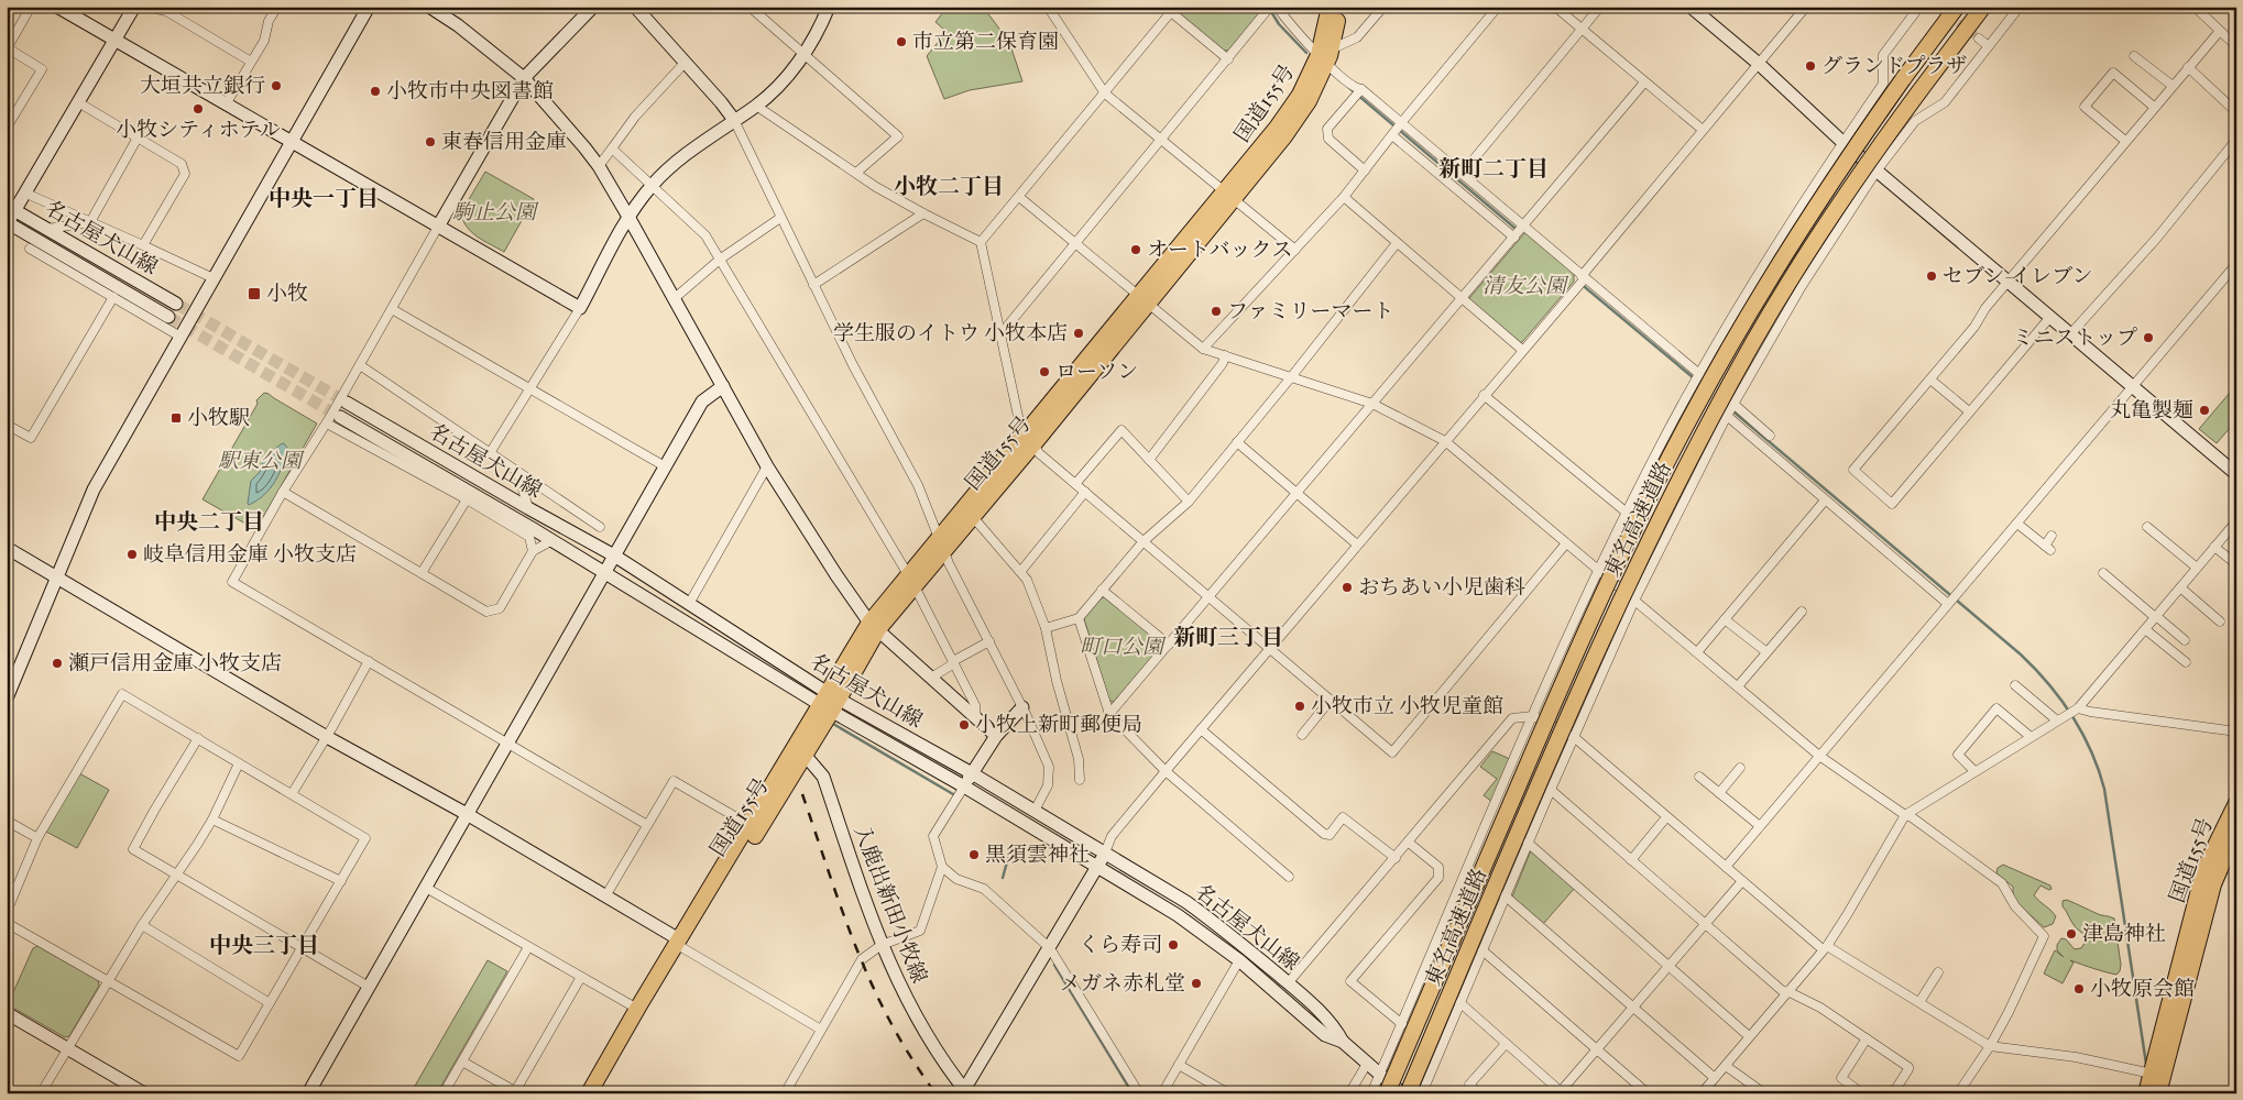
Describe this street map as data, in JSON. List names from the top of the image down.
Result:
{
  "streets": {
    "highway": ["国道155号", "東名高速道路"],
    "street": ["名古屋犬山線", "入鹿出新田小牧線"]
  },
  "crossings": [
    ["国道155号", "名古屋犬山線"],
    ["国道155号", "入鹿出新田小牧線"]
  ],
  "districts": [
    "新町二丁目",
    "小牧二丁目",
    "中央一丁目",
    "中央二丁目",
    "新町三丁目",
    "中央三丁目"
  ],
  "parks": [
    "駒止公園",
    "清友公園",
    "駅東公園",
    "町口公園"
  ],
  "places": {
    "other": [
      "市立第二保育園",
      "グランドプラザ",
      "大垣共立銀行",
      "小牧市中央図書館",
      "小牧シティホテル",
      "東春信用金庫",
      "オートバックス",
      "セブン-イレブン",
      "ファミリーマート",
      "学生服のイトウ 小牧本店",
      "ミニストップ",
      "ローソン",
      "丸亀製麺",
      "岐阜信用金庫 小牧支店",
      "おちあい小児歯科",
      "瀬戸信用金庫 小牧支店",
      "小牧市立 小牧児童館",
      "小牧上新町郵便局",
      "黒須雲神社",
      "津島神社",
      "くら寿司",
      "メガネ赤札堂",
      "小牧原会館"
    ],
    "transit": ["小牧", "小牧駅"]
  }
}
